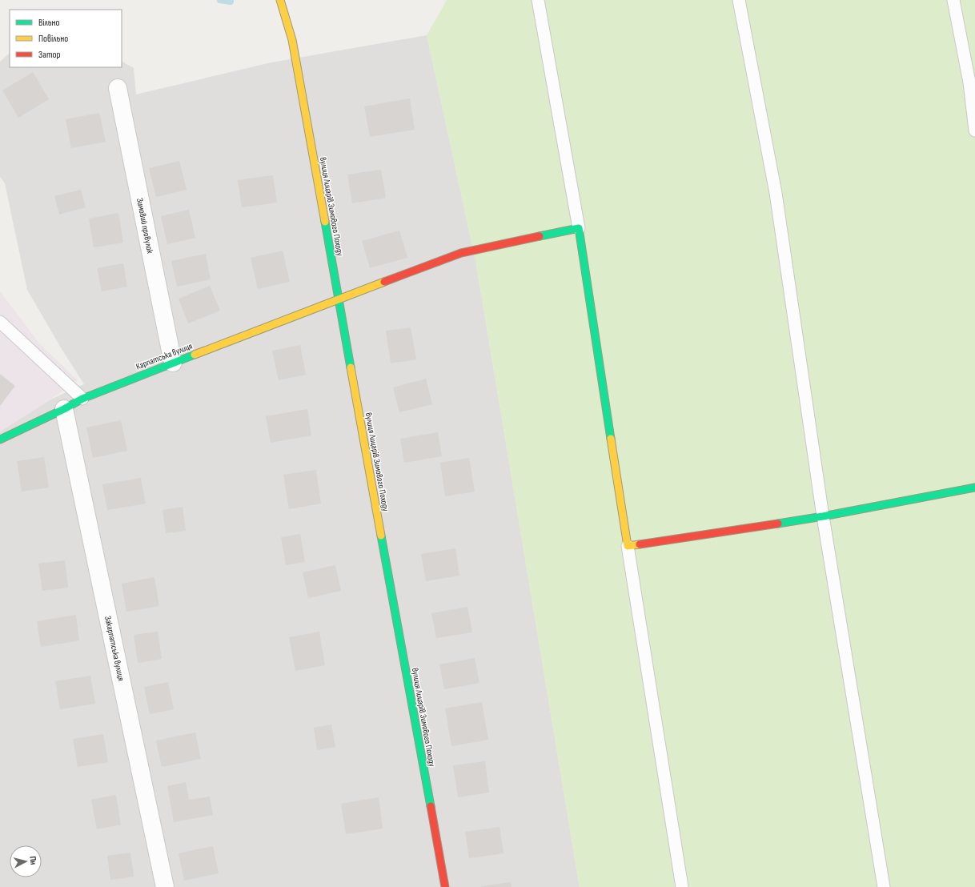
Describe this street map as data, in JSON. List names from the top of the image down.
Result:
{
  "streets": {
    "street": [
      "вулиця Лицарів Зимового Походу",
      "Зимовий провулок",
      "Карпатська вулиця",
      "Закарпатська вулиця"
    ]
  },
  "crossings": [
    ["вулиця Лицарів Зимового Походу", "Карпатська вулиця"],
    ["Зимовий провулок", "Карпатська вулиця"],
    ["Карпатська вулиця", "Закарпатська вулиця"]
  ],
  "legend": ["Вільно", "Повільно", "Затор"],
  "north": "right"
}
